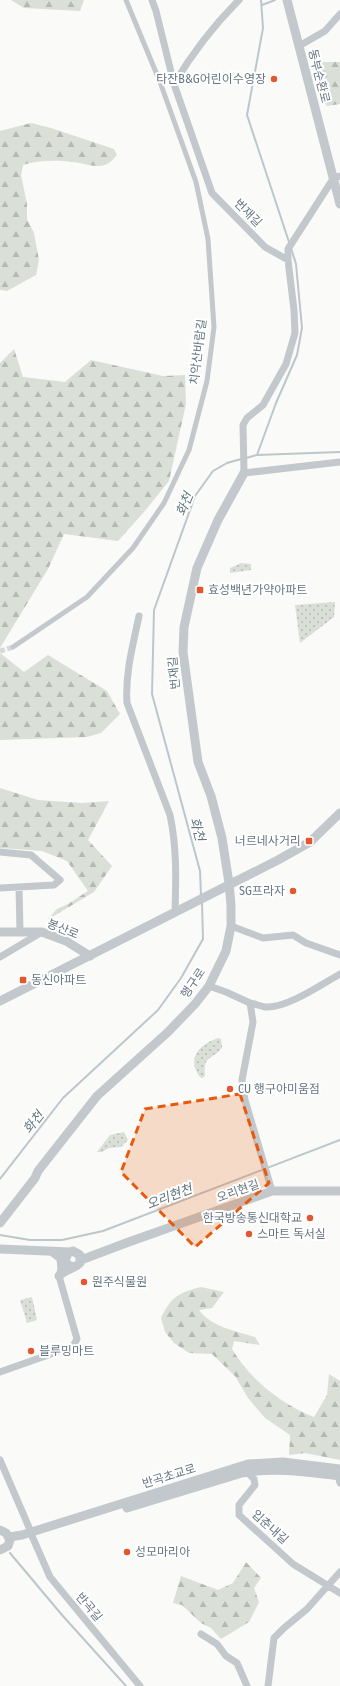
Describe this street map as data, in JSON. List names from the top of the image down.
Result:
{
  "streets": {
    "street": [
      "동부순환로",
      "번재길",
      "치악산바람길",
      "봉산로",
      "행구로",
      "오리현길",
      "반곡초교로",
      "입춘내길",
      "반곡길"
    ]
  },
  "crossings": [
    ["번재길", "행구로"],
    ["반곡초교로", "입춘내길"],
    ["반곡초교로", "반곡길"]
  ],
  "water": ["화천", "오리현천"],
  "places": {
    "other": [
      "타잔B&G어린이수영장",
      "SG프라자",
      "CU 행구아미움점",
      "한국방송통신대학교",
      "스마트 독서실",
      "원주식물원",
      "블루밍마트",
      "성모마리아"
    ],
    "transit": ["효성백년가약아파트", "너르네사거리", "동신아파트"]
  }
}
